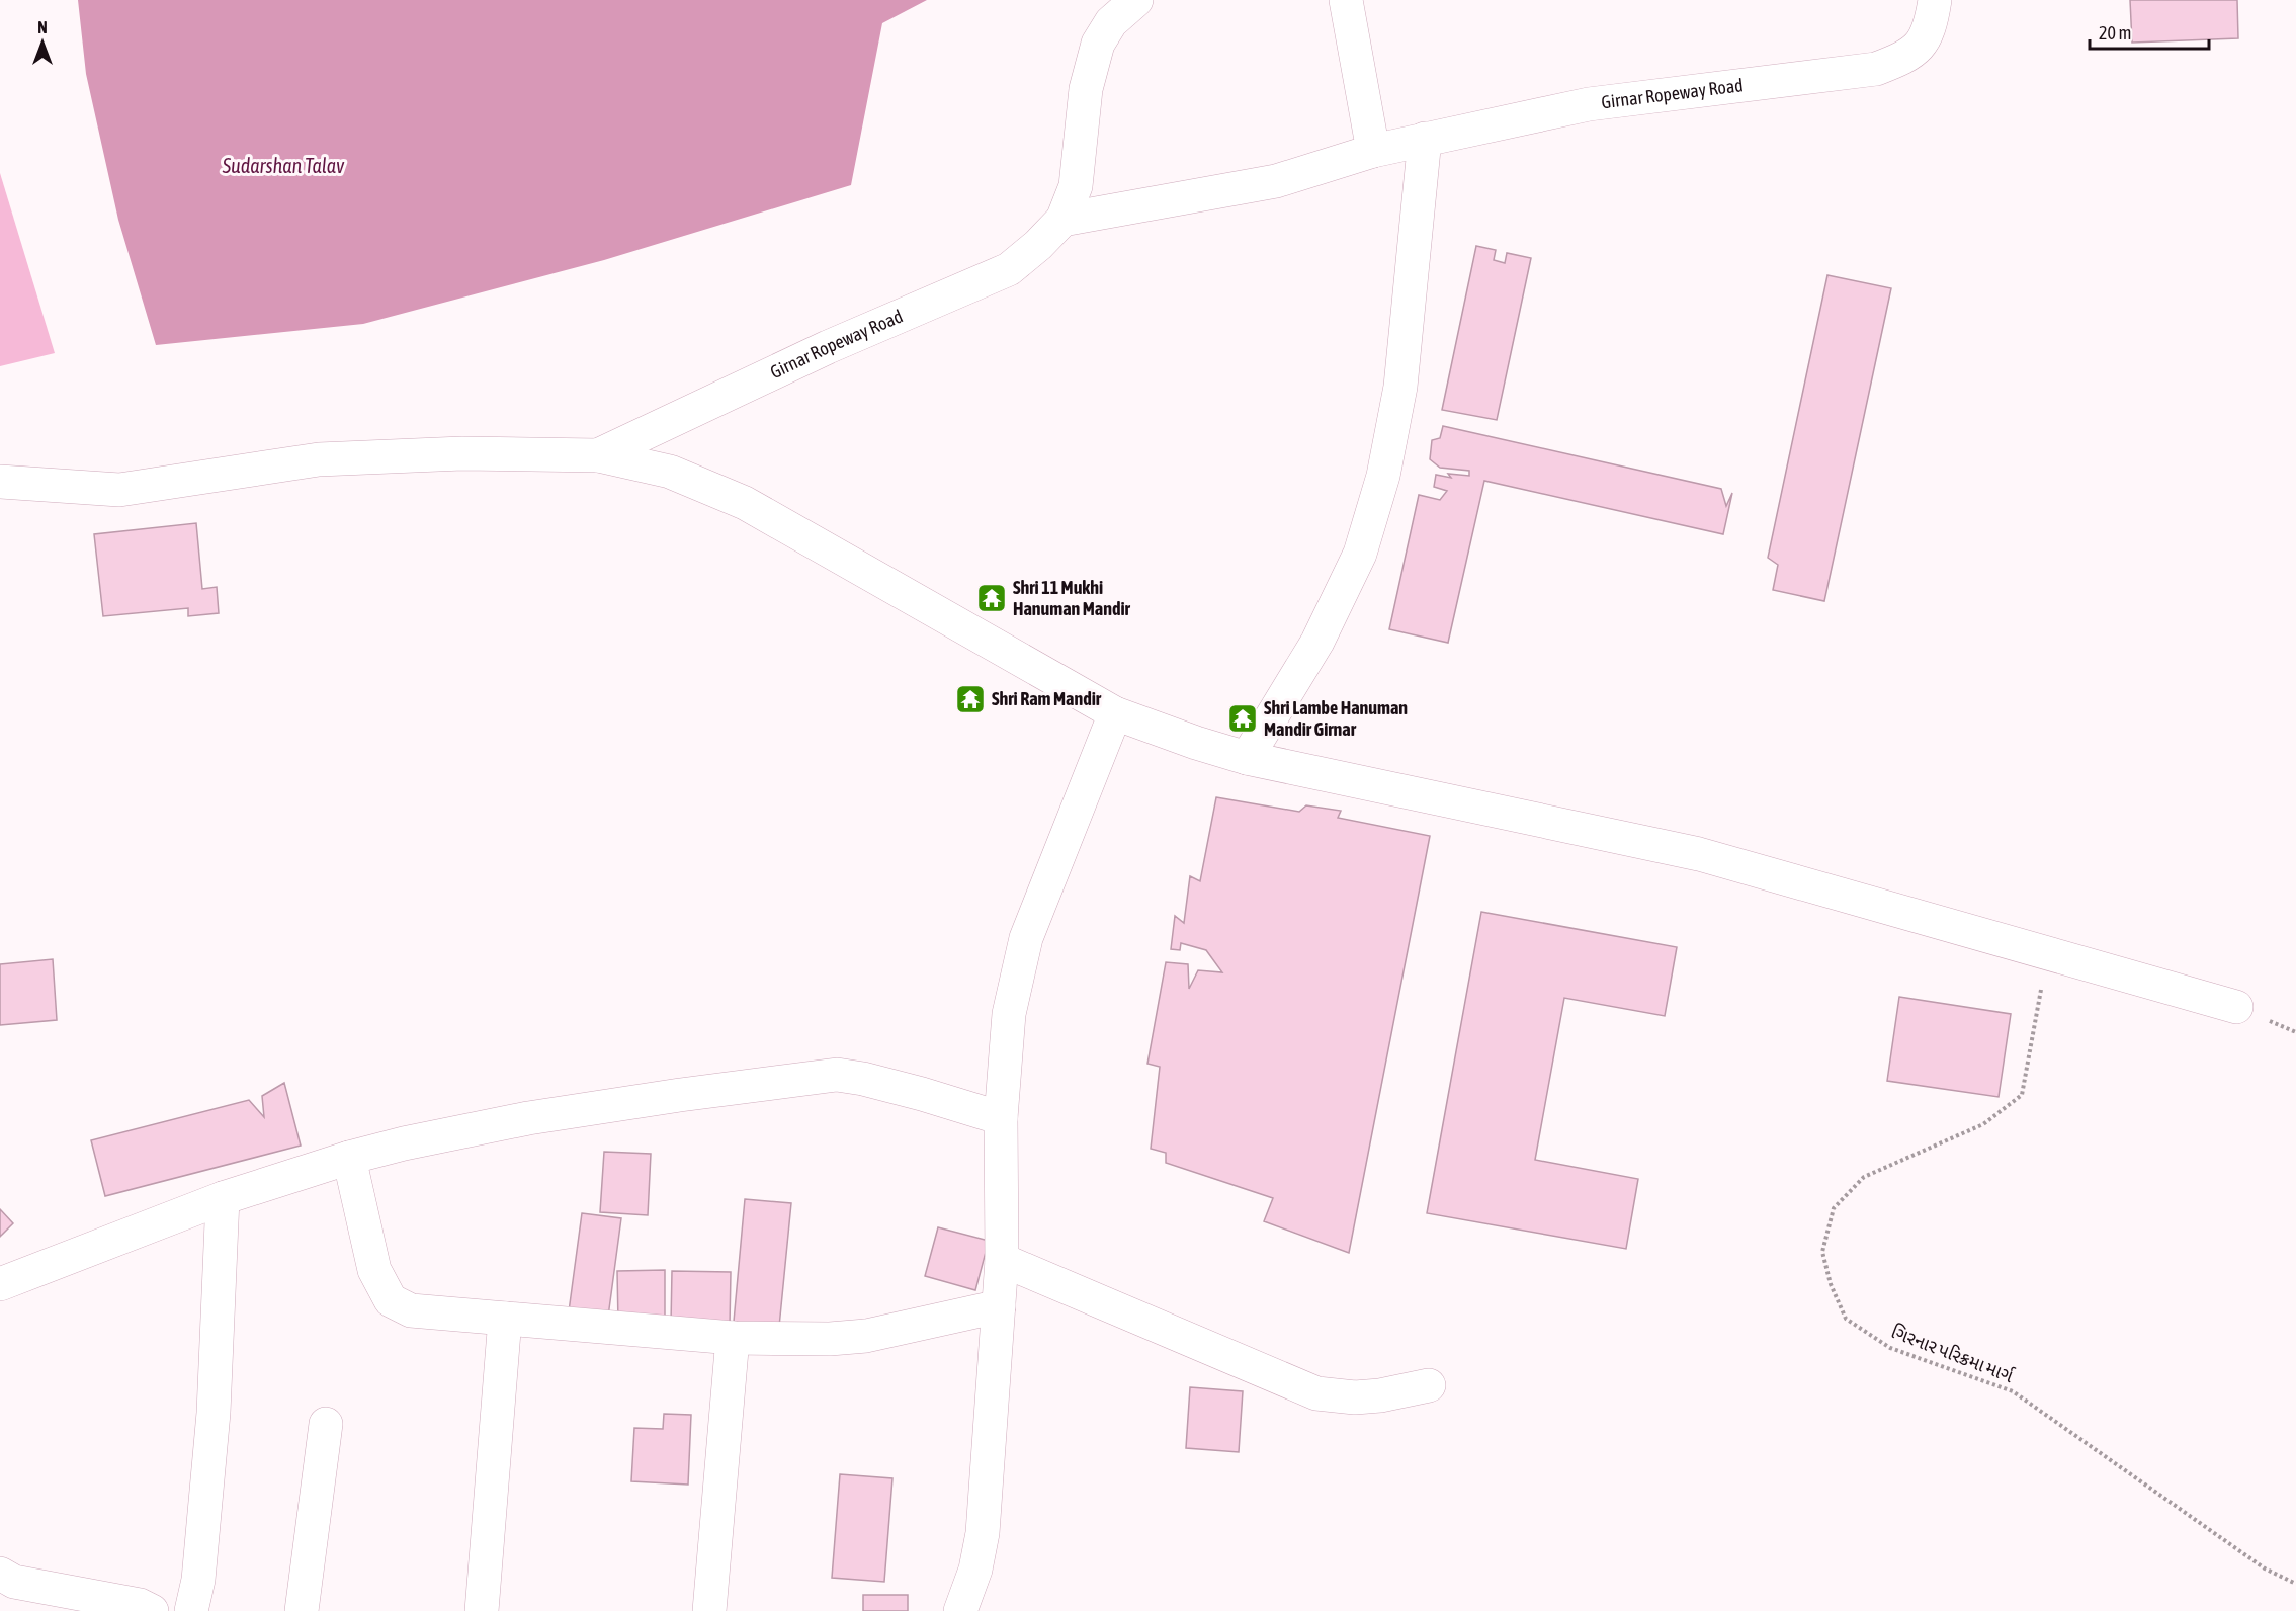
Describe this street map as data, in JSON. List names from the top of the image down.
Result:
{
  "streets": {
    "street": ["Girnar Ropeway Road"],
    "path": ["ગિરનાર પરિક્રમા માર્ગ"]
  },
  "water": ["Sudarshan Talav"],
  "places": {
    "temple": ["Shri 11 Mukhi Hanuman Mandir", "Shri Ram Mandir", "Shri Lambe Hanuman Mandir Girnar"]
  },
  "scale_bar": "20 m",
  "north": "top"
}
